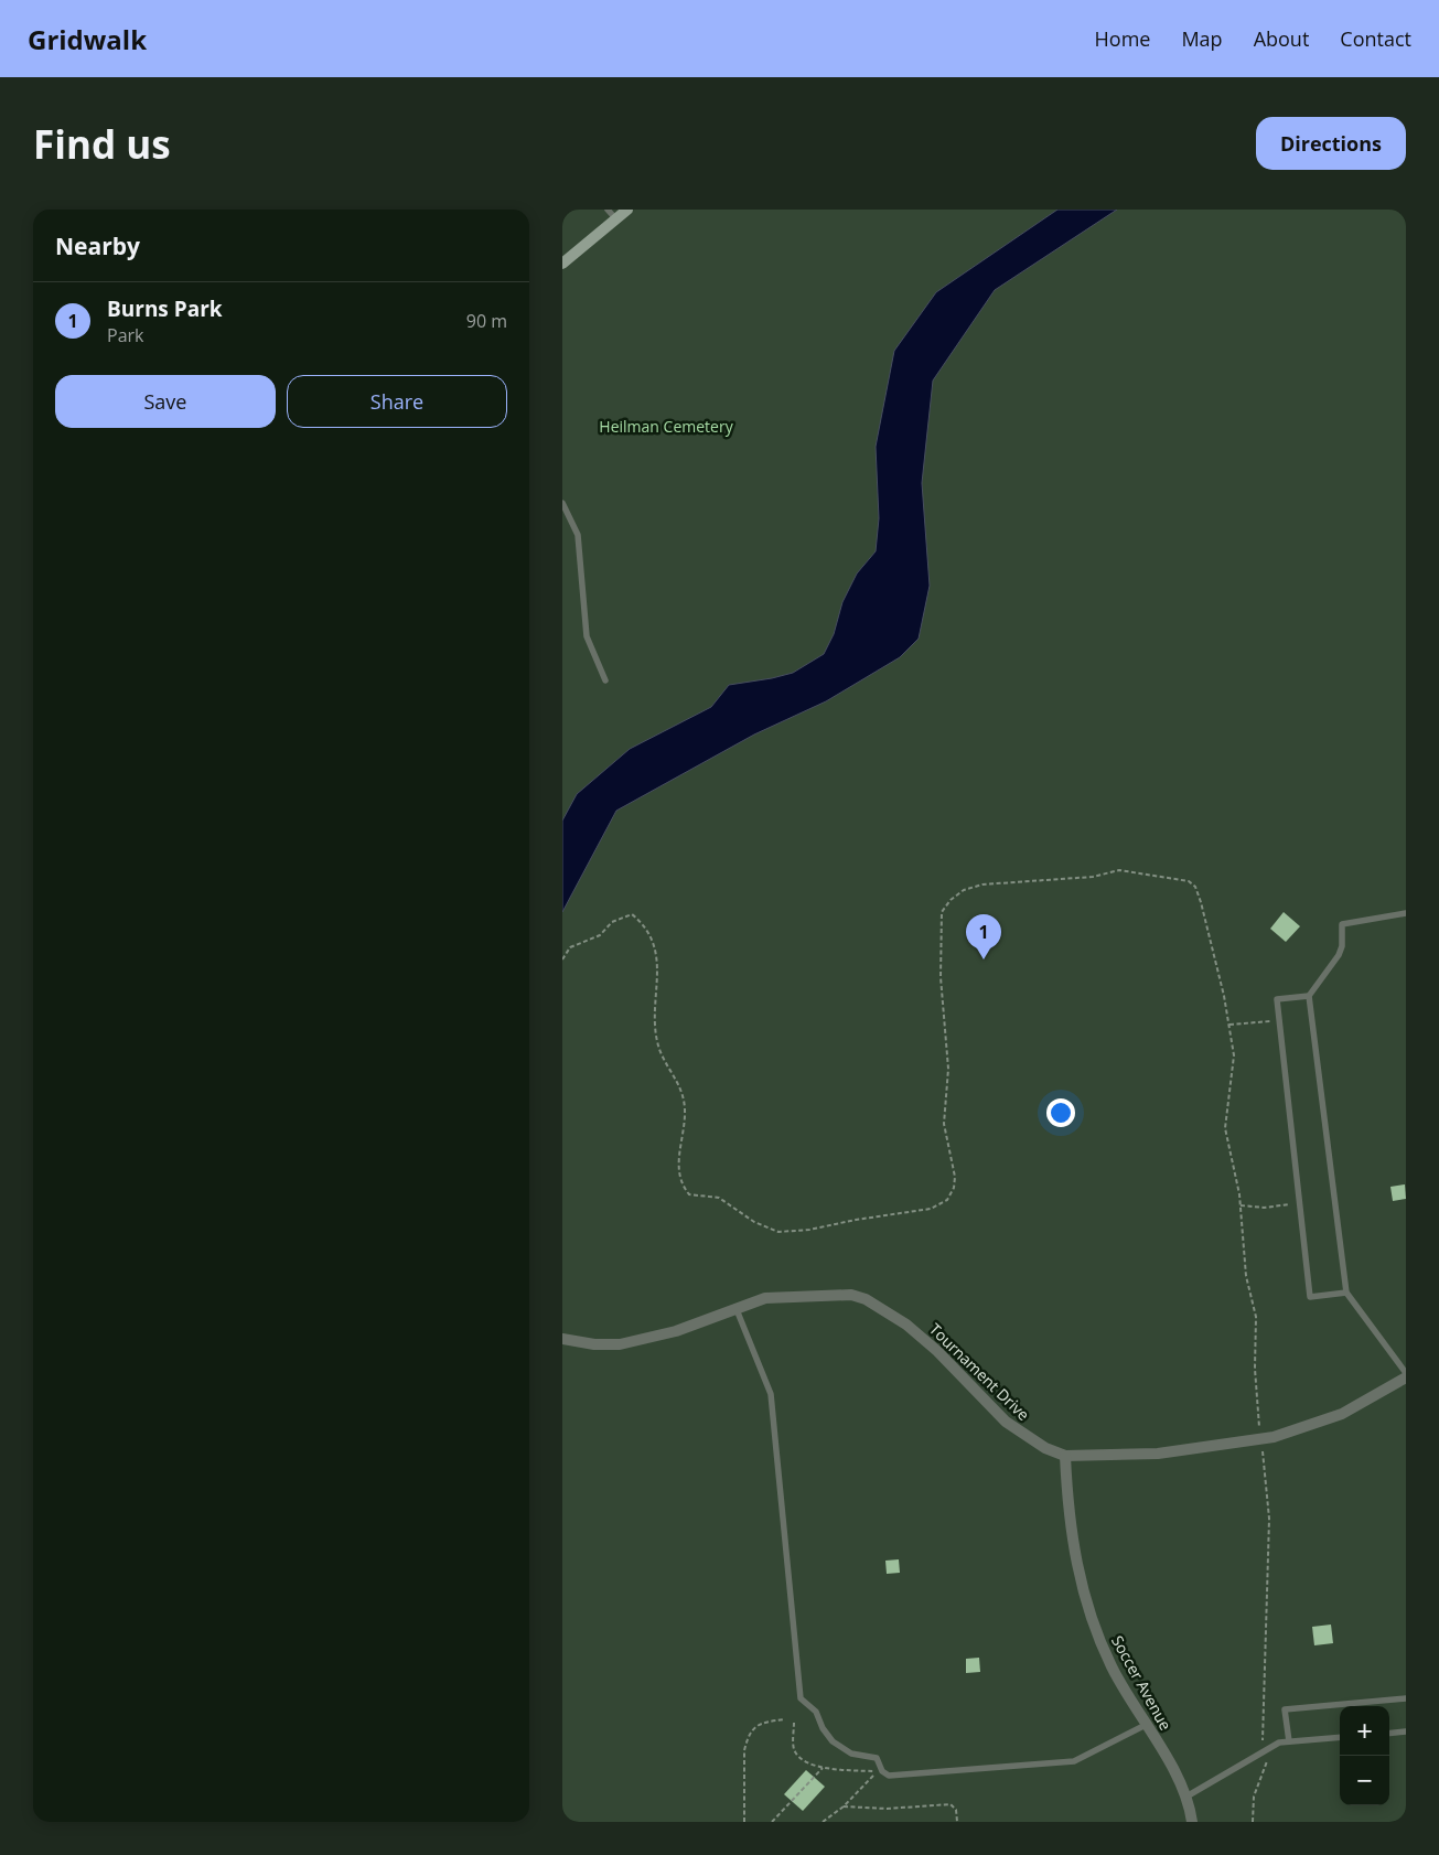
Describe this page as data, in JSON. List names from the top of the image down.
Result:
{
  "streets": {
    "street": ["Tournament Drive", "Soccer Avenue"]
  },
  "crossings": [
    ["Tournament Drive", "Soccer Avenue"]
  ],
  "parks": ["Heilman Cemetery"],
  "page": {
    "header": "Gridwalk",
    "nav": [
      "Home",
      "Map",
      "About",
      "Contact"
    ],
    "buttons": [
      "Directions",
      ["Save", "Share"]
    ],
    "title": "Find us",
    "heading": "Nearby",
    "list": [
      {
        "mark": "1",
        "name": "Burns Park",
        "note": "Park",
        "value": "90 m"
      }
    ],
    "pins": "1",
    "map_buttons": ["+", "−"]
  }
}
